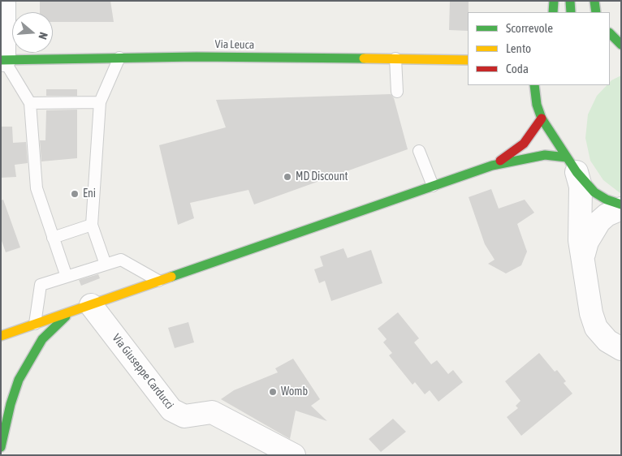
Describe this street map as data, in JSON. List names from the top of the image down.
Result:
{
  "streets": {
    "main road": ["Via Leuca"],
    "street": ["Via Giuseppe Carducci"]
  },
  "places": ["MD Discount", "Eni", "Womb"],
  "legend": ["Scorrevole", "Lento", "Coda"],
  "north": "right"
}
